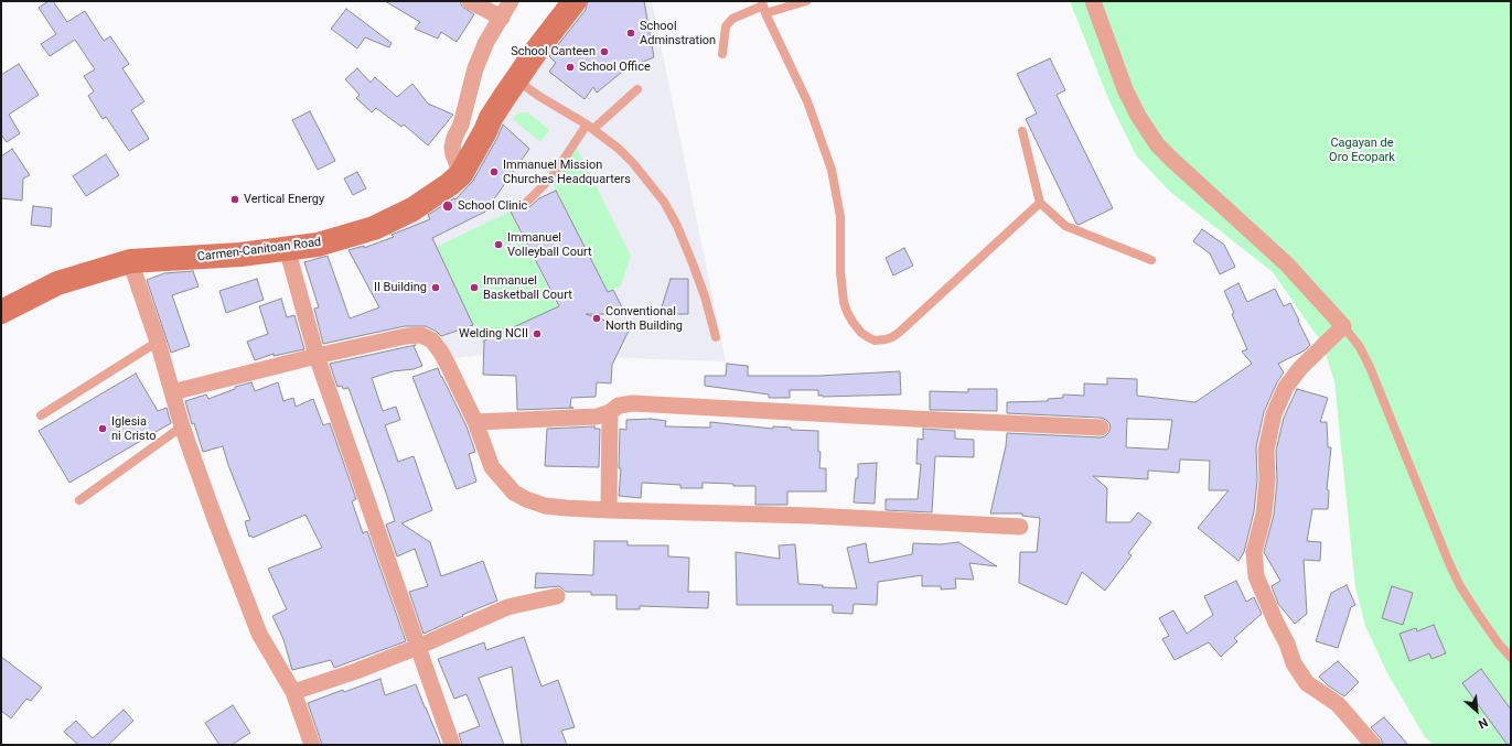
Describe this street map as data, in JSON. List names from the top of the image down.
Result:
{
  "streets": {
    "main road": ["Carmen-Canitoan Road"]
  },
  "parks": ["Cagayan de Oro Ecopark"],
  "places": [
    "School Adminstration",
    "School Canteen",
    "School Office",
    "Immanuel Mission Churches Headquarters",
    "Vertical Energy",
    "School Clinic",
    "Immanuel Volleyball Court",
    "II Building",
    "Immanuel Basketball Court",
    "Conventional North Building",
    "Welding NCII",
    "Iglesia ni Cristo"
  ],
  "north": "bottom right"
}
